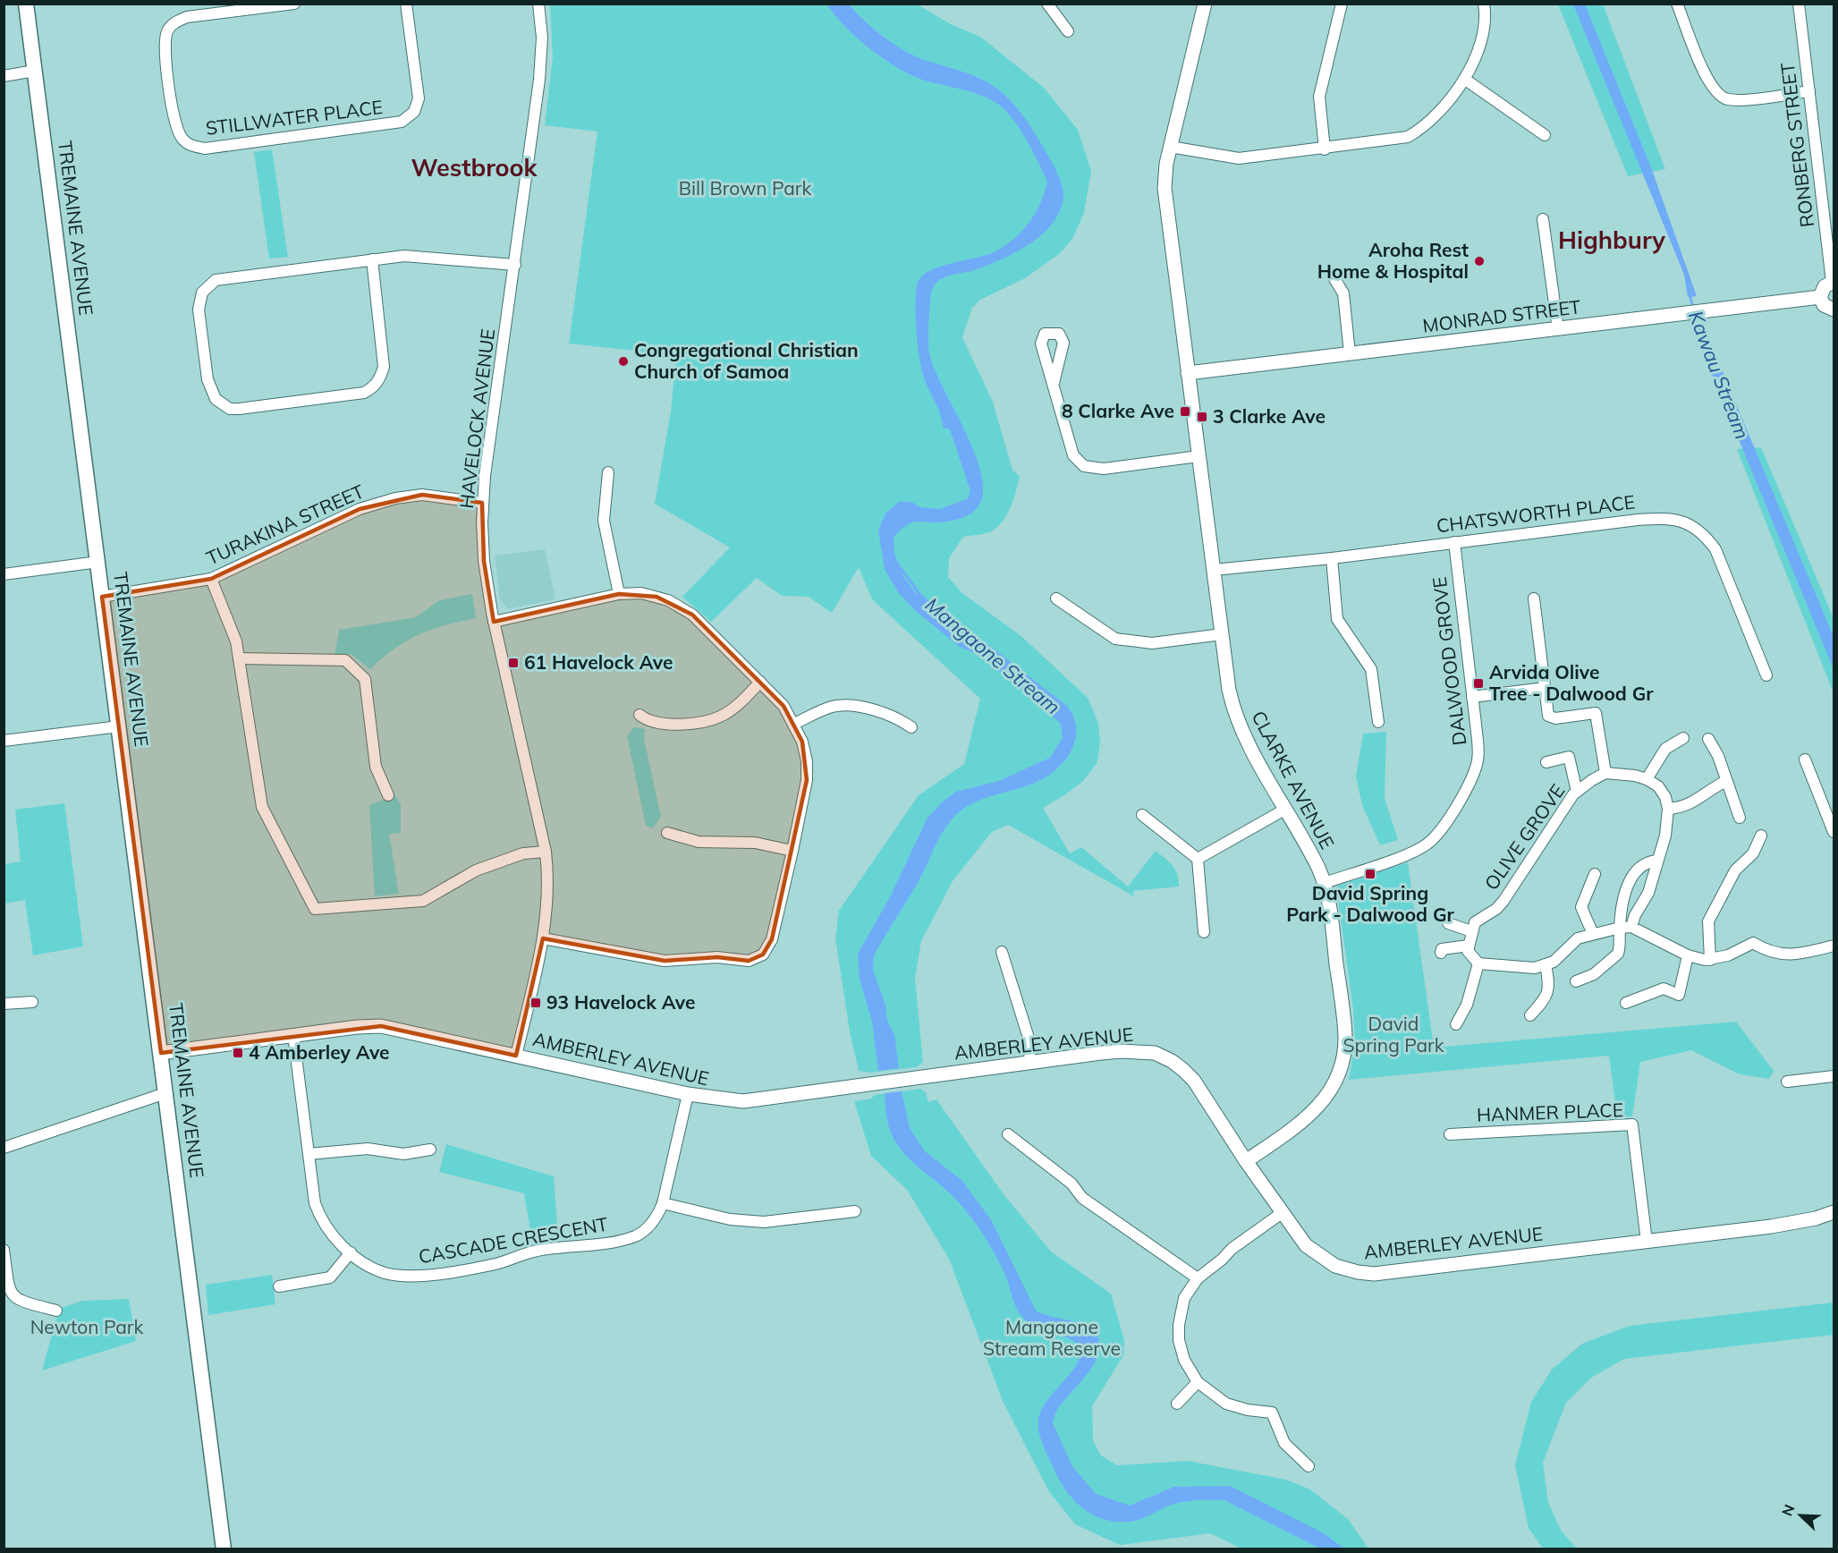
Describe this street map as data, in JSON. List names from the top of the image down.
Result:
{
  "streets": {
    "main road": ["TREMAINE AVENUE"],
    "street": [
      "STILLWATER PLACE",
      "RONBERG STREET",
      "MONRAD STREET",
      "HAVELOCK AVENUE",
      "CHATSWORTH PLACE",
      "TURAKINA STREET",
      "DALWOOD GROVE",
      "CLARKE AVENUE",
      "OLIVE GROVE",
      "AMBERLEY AVENUE",
      "HANMER PLACE",
      "CASCADE CRESCENT"
    ]
  },
  "crossings": [
    ["TREMAINE AVENUE", "TURAKINA STREET"],
    ["TREMAINE AVENUE", "AMBERLEY AVENUE"],
    ["MONRAD STREET", "CLARKE AVENUE"],
    ["HAVELOCK AVENUE", "TURAKINA STREET"],
    ["HAVELOCK AVENUE", "AMBERLEY AVENUE"],
    ["CHATSWORTH PLACE", "DALWOOD GROVE"],
    ["CHATSWORTH PLACE", "CLARKE AVENUE"],
    ["DALWOOD GROVE", "CLARKE AVENUE"],
    ["CLARKE AVENUE", "AMBERLEY AVENUE"],
    ["AMBERLEY AVENUE", "HANMER PLACE"],
    ["AMBERLEY AVENUE", "CASCADE CRESCENT"]
  ],
  "districts": ["Westbrook", "Highbury"],
  "water": ["Kawau Stream", "Mangaone Stream"],
  "parks": [
    "Bill Brown Park",
    "David Spring Park",
    "Newton Park",
    "Mangaone Stream Reserve"
  ],
  "places": {
    "other": ["Aroha Rest Home & Hospital", "Congregational Christian Church of Samoa"],
    "transit": [
      "8 Clarke Ave",
      "3 Clarke Ave",
      "61 Havelock Ave",
      "Arvida Olive Tree - Dalwood Gr",
      "David Spring Park - Dalwood Gr",
      "93 Havelock Ave",
      "4 Amberley Ave"
    ]
  },
  "north": "top left"
}
